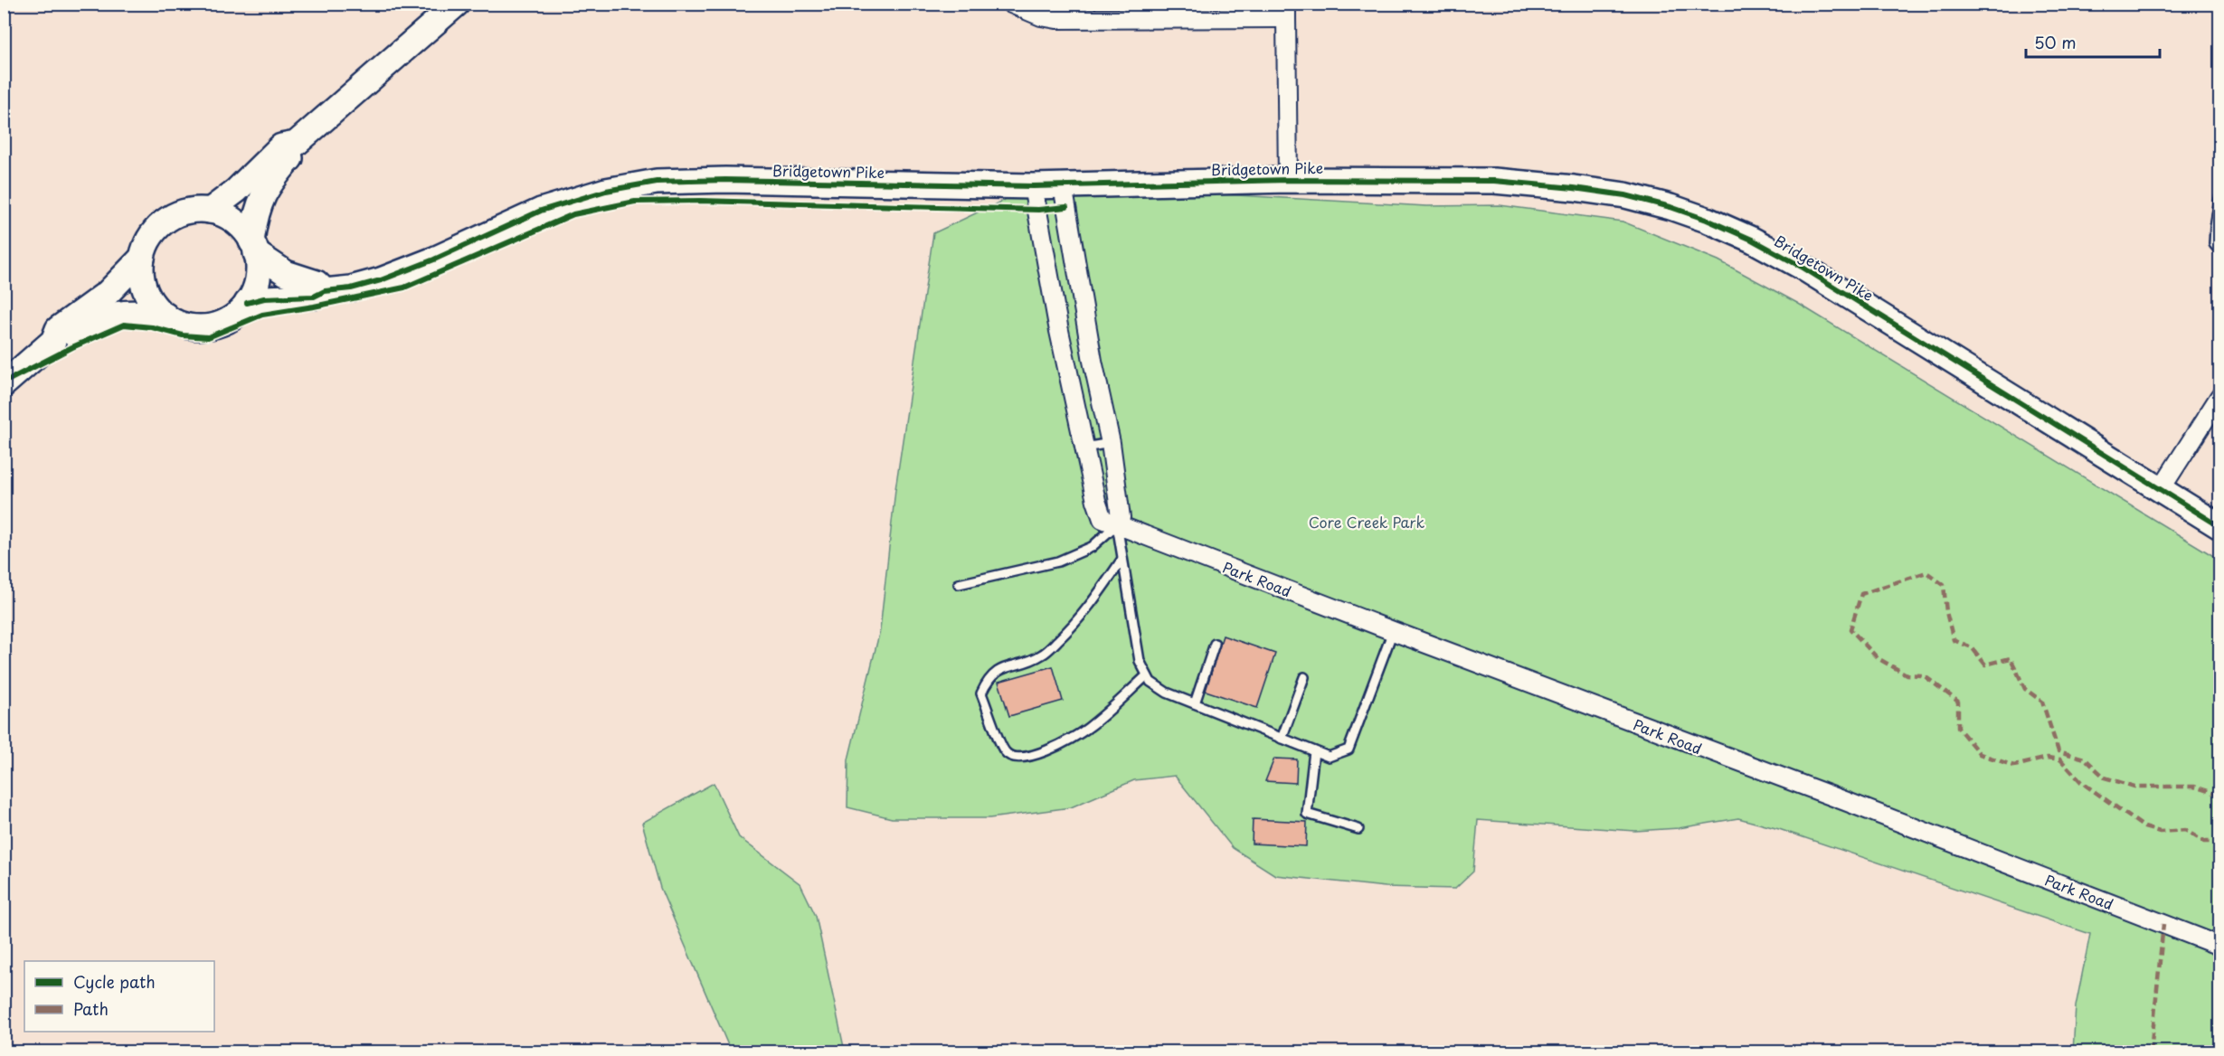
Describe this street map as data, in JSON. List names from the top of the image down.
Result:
{
  "streets": {
    "street": ["Bridgetown Pike", "Park Road"]
  },
  "crossings": [
    ["Bridgetown Pike", "Park Road"]
  ],
  "parks": ["Core Creek Park"],
  "legend": ["Cycle path", "Path"],
  "scale_bar": "50 m"
}
